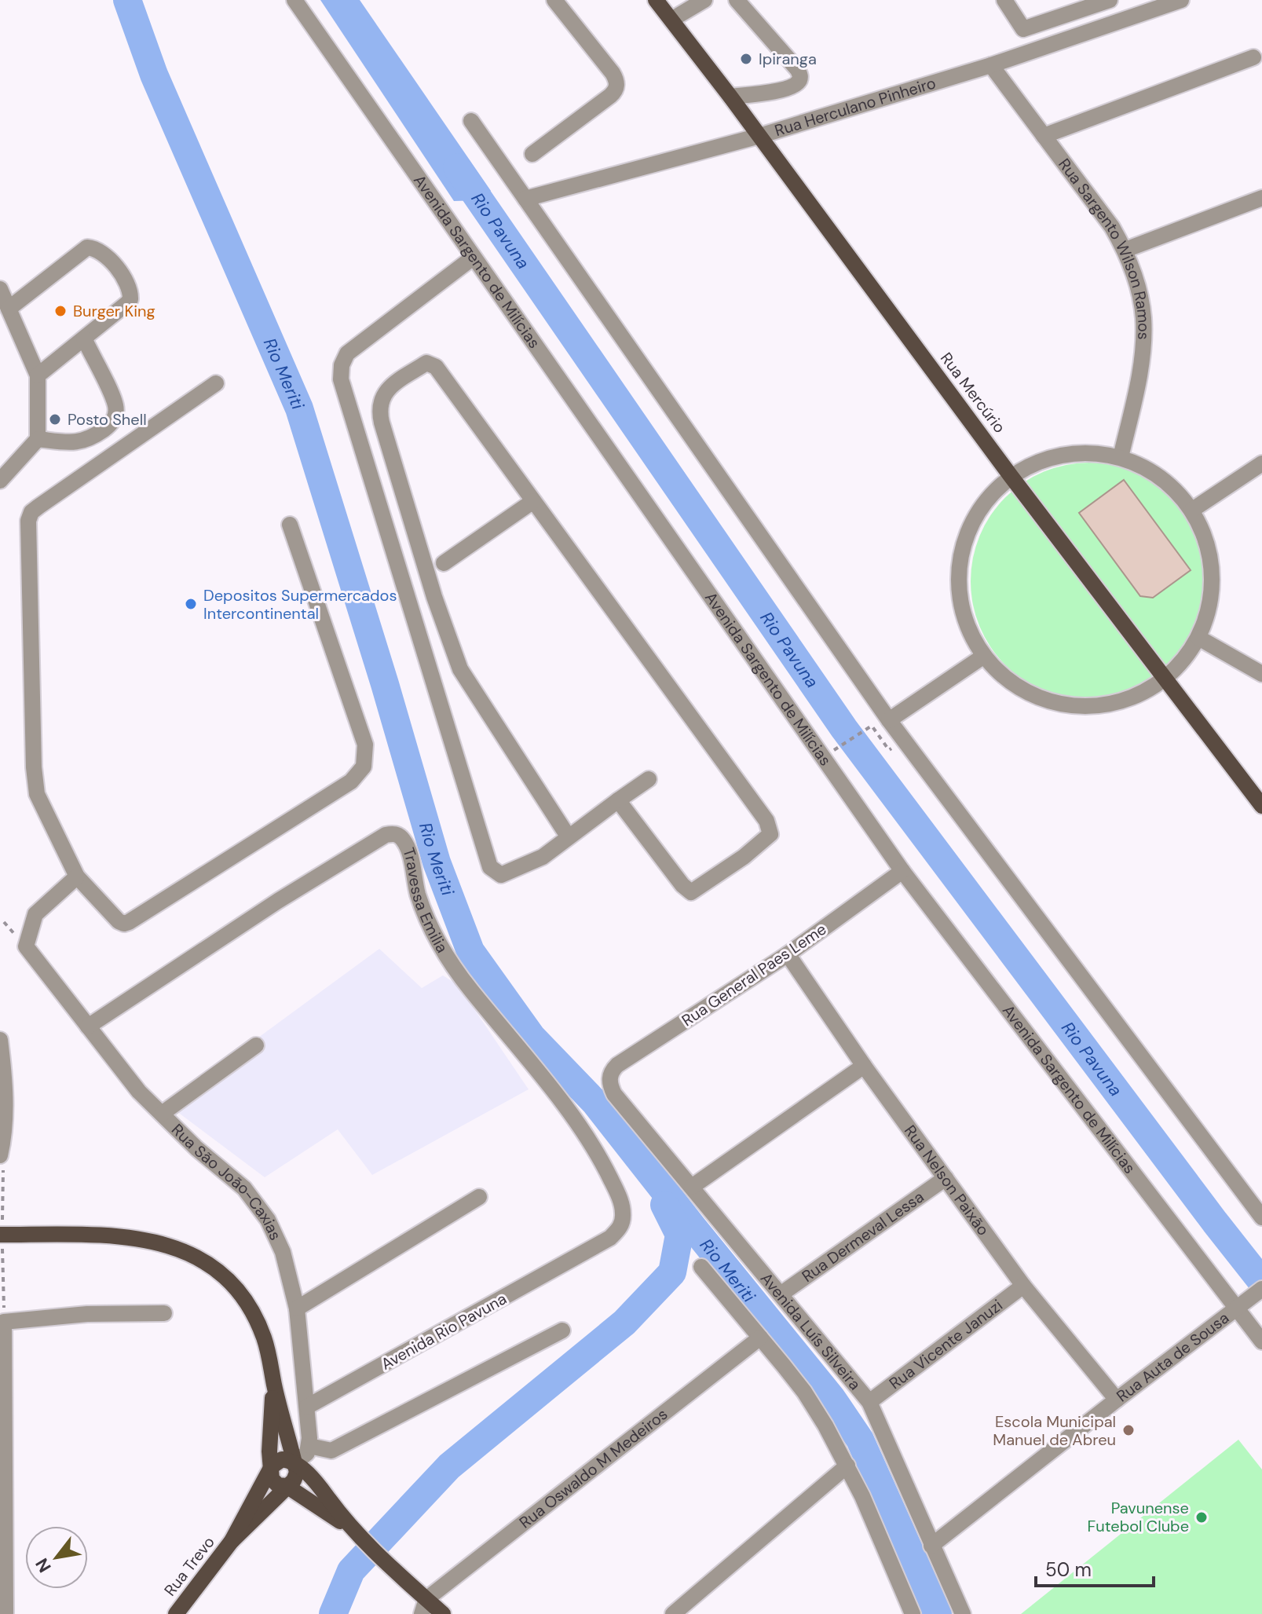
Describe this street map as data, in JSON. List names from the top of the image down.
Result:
{
  "streets": {
    "main road": ["Rua Mercúrio", "Rua Trevo"],
    "street": [
      "Rua Herculano Pinheiro",
      "Rua Sargento Wilson Ramos",
      "Avenida Sargento de Milícias",
      "Travessa Emilia",
      "Rua General Paes Leme",
      "Rua Nelson Paixão",
      "Rua São João-Caxias",
      "Rua Dermeval Lessa",
      "Avenida Luís Silveira",
      "Avenida Rio Pavuna",
      "Rua Vicente Januzi",
      "Rua Auta de Sousa",
      "Rua Oswaldo M Medeiros"
    ]
  },
  "crossings": [
    ["Rua Herculano Pinheiro", "Rua Sargento Wilson Ramos"],
    ["Rua Herculano Pinheiro", "Rua Mercúrio"],
    ["Avenida Sargento de Milícias", "Rua General Paes Leme"],
    ["Avenida Sargento de Milícias", "Rua Auta de Sousa"],
    ["Travessa Emilia", "Rua São João-Caxias"],
    ["Travessa Emilia", "Avenida Rio Pavuna"],
    ["Rua General Paes Leme", "Rua Nelson Paixão"],
    ["Rua General Paes Leme", "Avenida Luís Silveira"],
    ["Rua Nelson Paixão", "Rua Dermeval Lessa"],
    ["Rua Nelson Paixão", "Rua Vicente Januzi"],
    ["Rua Nelson Paixão", "Rua Auta de Sousa"],
    ["Rua São João-Caxias", "Avenida Rio Pavuna"],
    ["Rua Dermeval Lessa", "Avenida Luís Silveira"],
    ["Avenida Luís Silveira", "Rua Vicente Januzi"],
    ["Avenida Luís Silveira", "Rua Auta de Sousa"]
  ],
  "water": ["Rio Pavuna", "Rio Meriti"],
  "places": [
    "Ipiranga",
    "Burger King",
    "Posto Shell",
    "Depositos Supermercados Intercontinental",
    "Escola Municipal Manuel de Abreu",
    "Pavunense Futebol Clube"
  ],
  "scale_bar": "50 m",
  "north": "bottom left"
}
